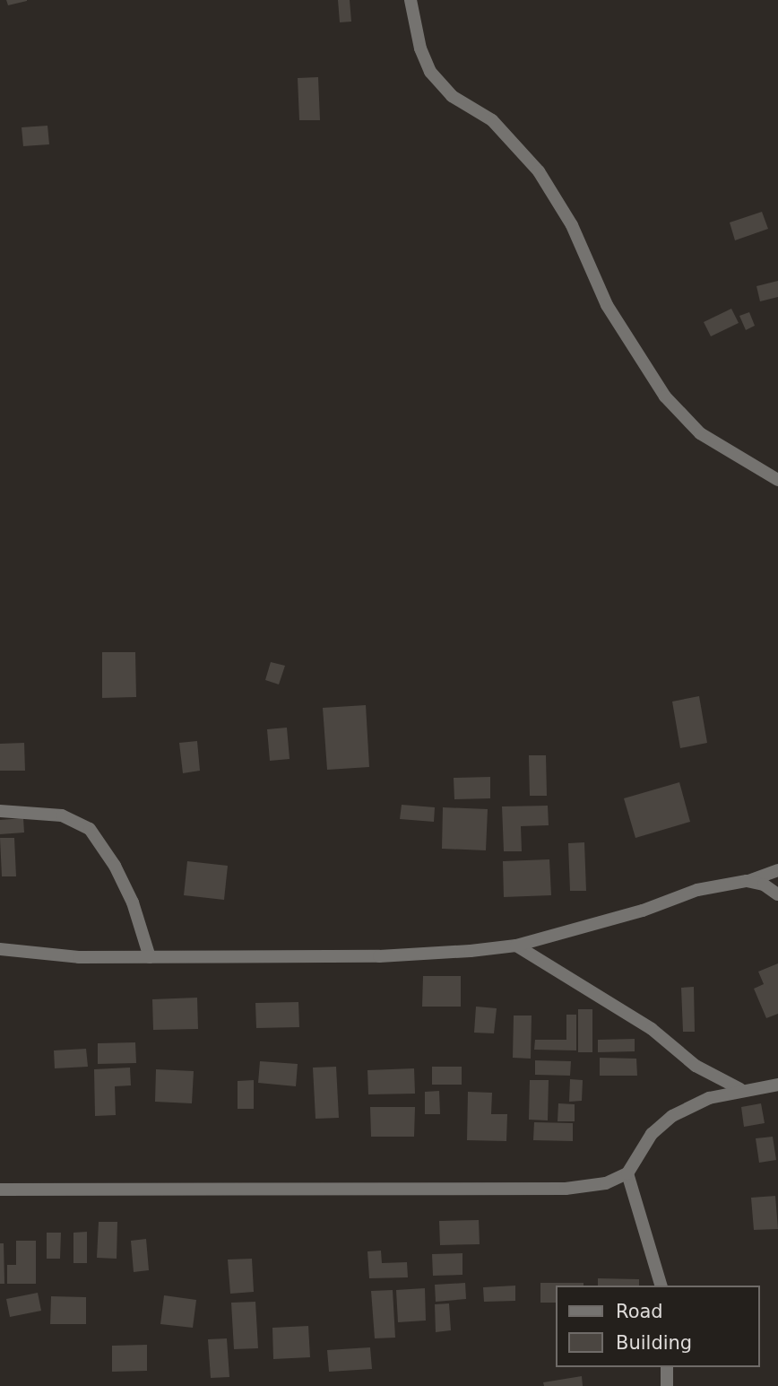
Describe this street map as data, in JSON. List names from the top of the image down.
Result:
{
  "legend": ["Road", "Building"]
}
